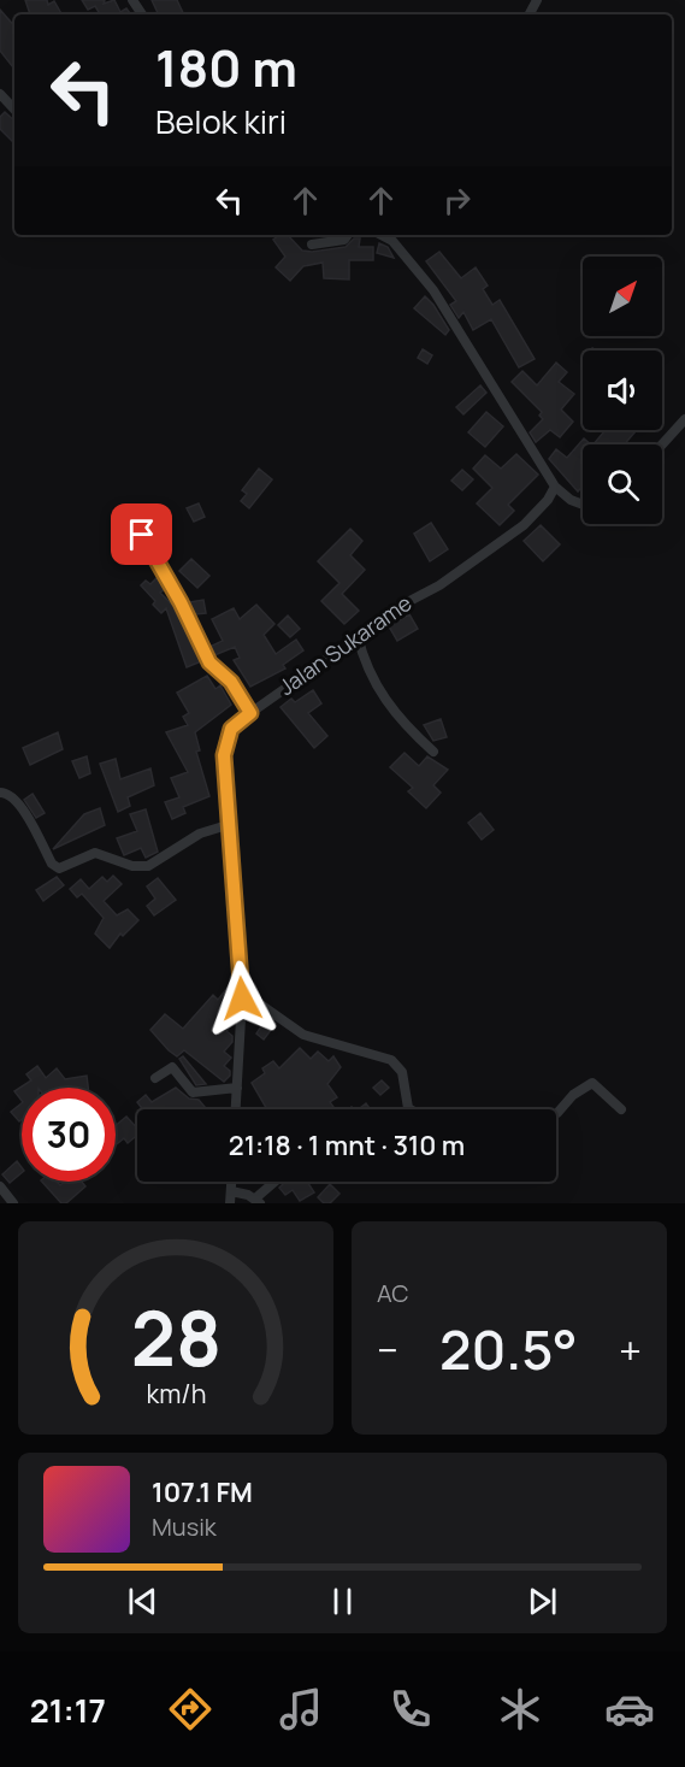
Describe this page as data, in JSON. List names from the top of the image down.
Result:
{
  "streets": {
    "street": ["Jalan Sukarame"]
  },
  "north": "top right",
  "page": {
    "turn": ["180 m", "Belok kiri"],
    "limit": "30",
    "trip": "21:18 · 1 mnt · 310 m",
    "tile": "AC",
    "heat": ["−", "20.5°", "+"],
    "song": ["107.1 FM", "Musik"],
    "tabs": "21:17",
    "gauge": ["28", "km/h"]
  }
}
